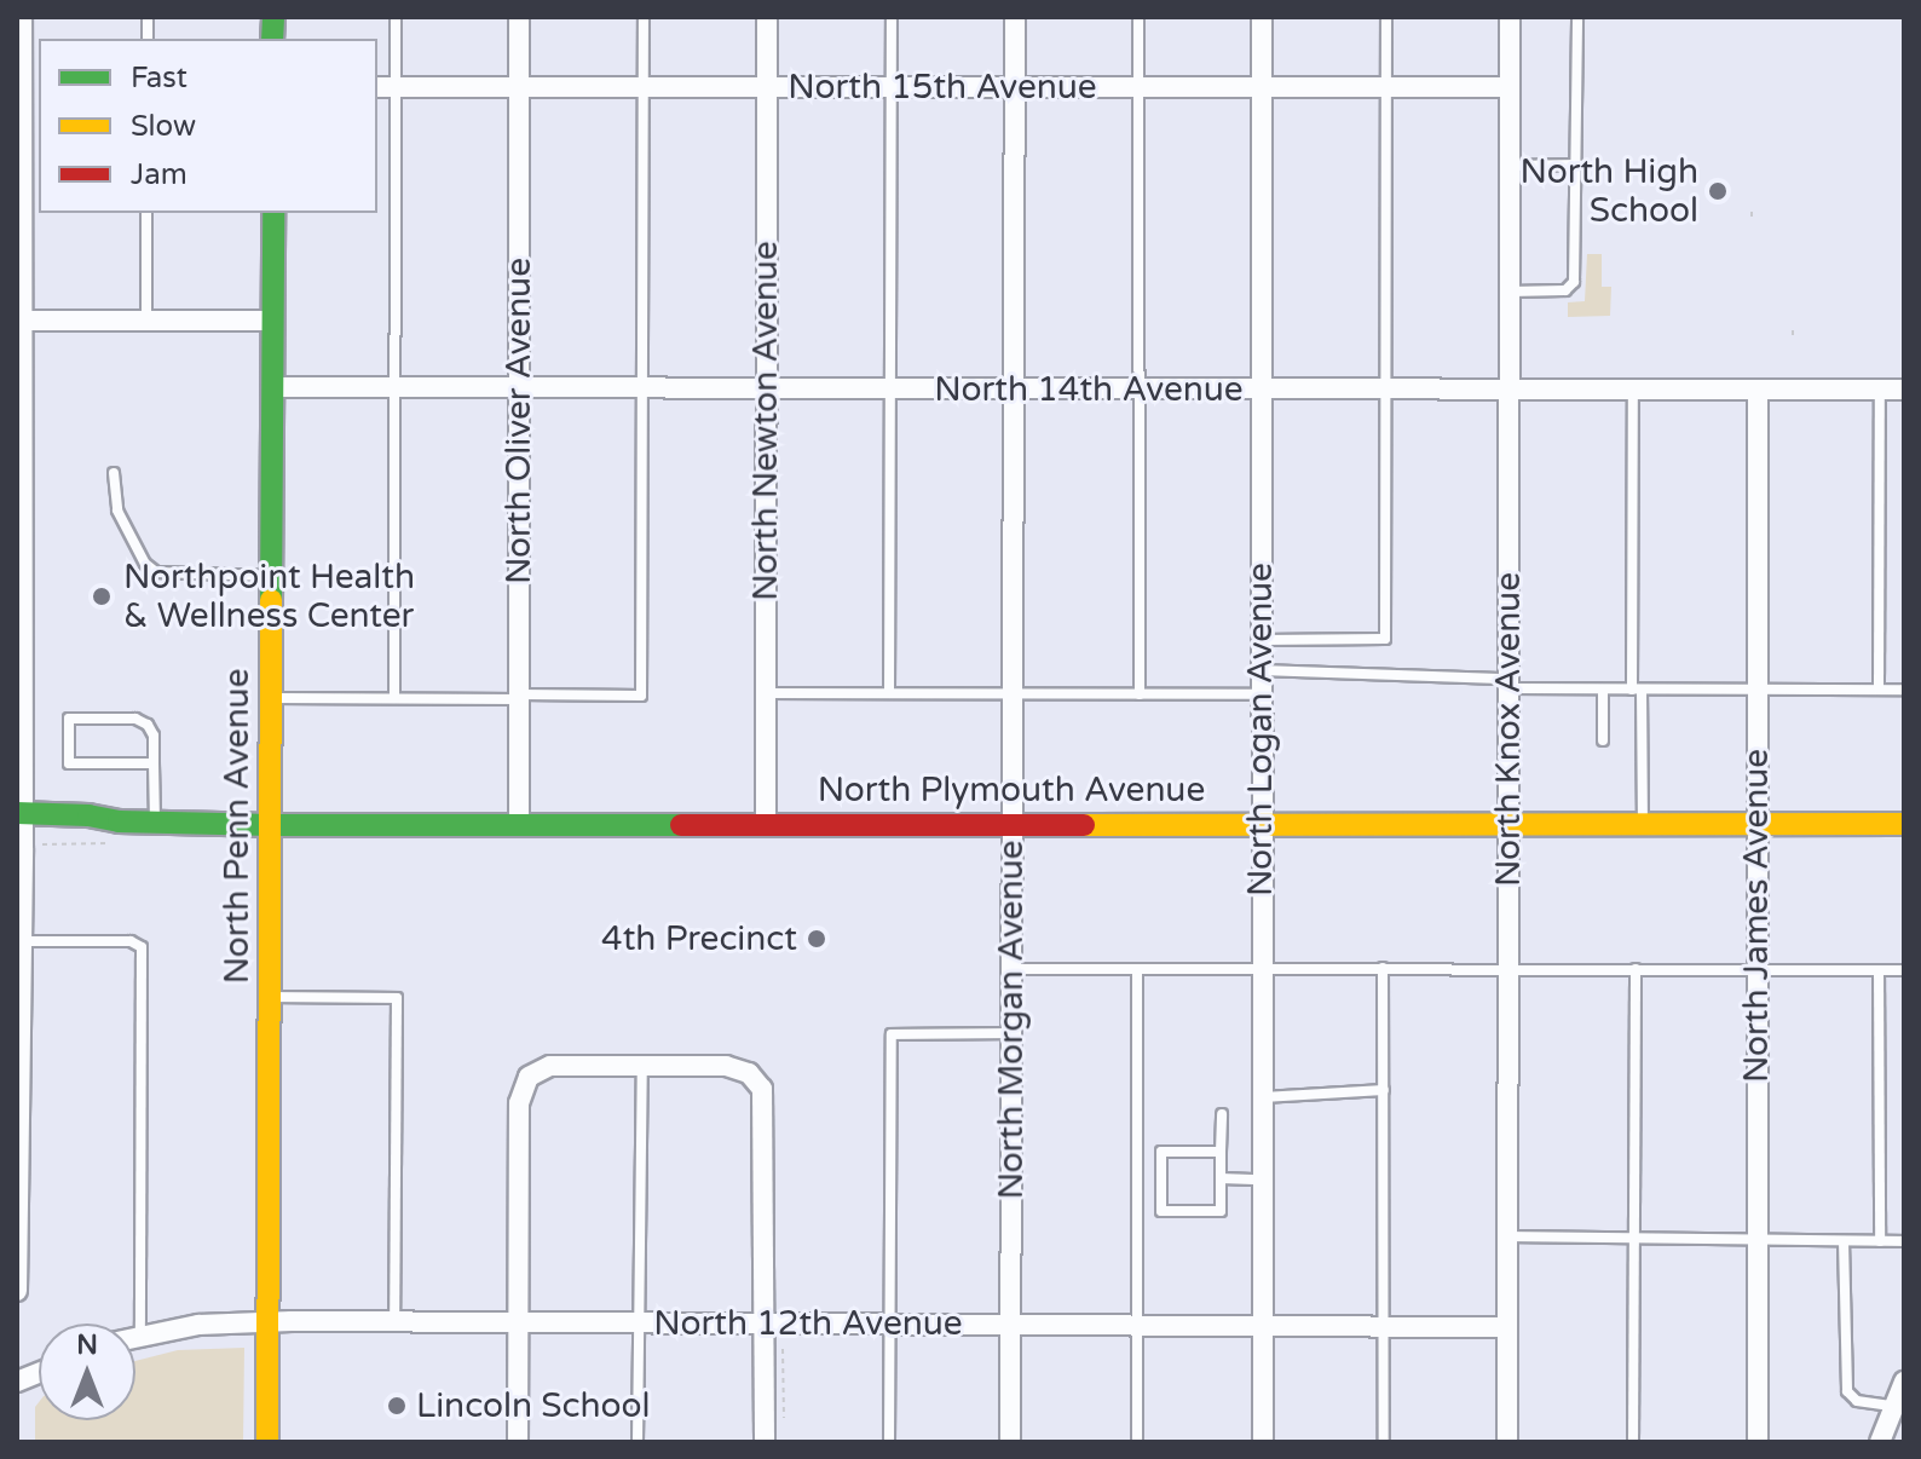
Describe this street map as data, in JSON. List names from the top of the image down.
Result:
{
  "streets": {
    "main road": ["North Plymouth Avenue", "North Penn Avenue"],
    "street": [
      "North 15th Avenue",
      "North 14th Avenue",
      "North Oliver Avenue",
      "North Newton Avenue",
      "North Logan Avenue",
      "North Knox Avenue",
      "North James Avenue",
      "North Morgan Avenue",
      "North 12th Avenue"
    ]
  },
  "crossings": [
    ["North 15th Avenue", "North Oliver Avenue"],
    ["North 15th Avenue", "North Newton Avenue"],
    ["North 15th Avenue", "North Logan Avenue"],
    ["North 15th Avenue", "North Knox Avenue"],
    ["North 15th Avenue", "North Morgan Avenue"],
    ["North 14th Avenue", "North Oliver Avenue"],
    ["North 14th Avenue", "North Newton Avenue"],
    ["North 14th Avenue", "North Logan Avenue"],
    ["North 14th Avenue", "North Knox Avenue"],
    ["North 14th Avenue", "North Penn Avenue"],
    ["North 14th Avenue", "North James Avenue"],
    ["North 14th Avenue", "North Morgan Avenue"],
    ["North Oliver Avenue", "North Plymouth Avenue"],
    ["North Newton Avenue", "North Plymouth Avenue"],
    ["North Logan Avenue", "North Plymouth Avenue"],
    ["North Logan Avenue", "North 12th Avenue"],
    ["North Knox Avenue", "North Plymouth Avenue"],
    ["North Knox Avenue", "North 12th Avenue"],
    ["North Plymouth Avenue", "North Penn Avenue"],
    ["North Plymouth Avenue", "North James Avenue"],
    ["North Plymouth Avenue", "North Morgan Avenue"],
    ["North Penn Avenue", "North 12th Avenue"],
    ["North Morgan Avenue", "North 12th Avenue"]
  ],
  "places": [
    "North High School",
    "Northpoint Health & Wellness Center",
    "4th Precinct",
    "Lincoln School"
  ],
  "legend": ["Fast", "Slow", "Jam"],
  "north": "top"
}
